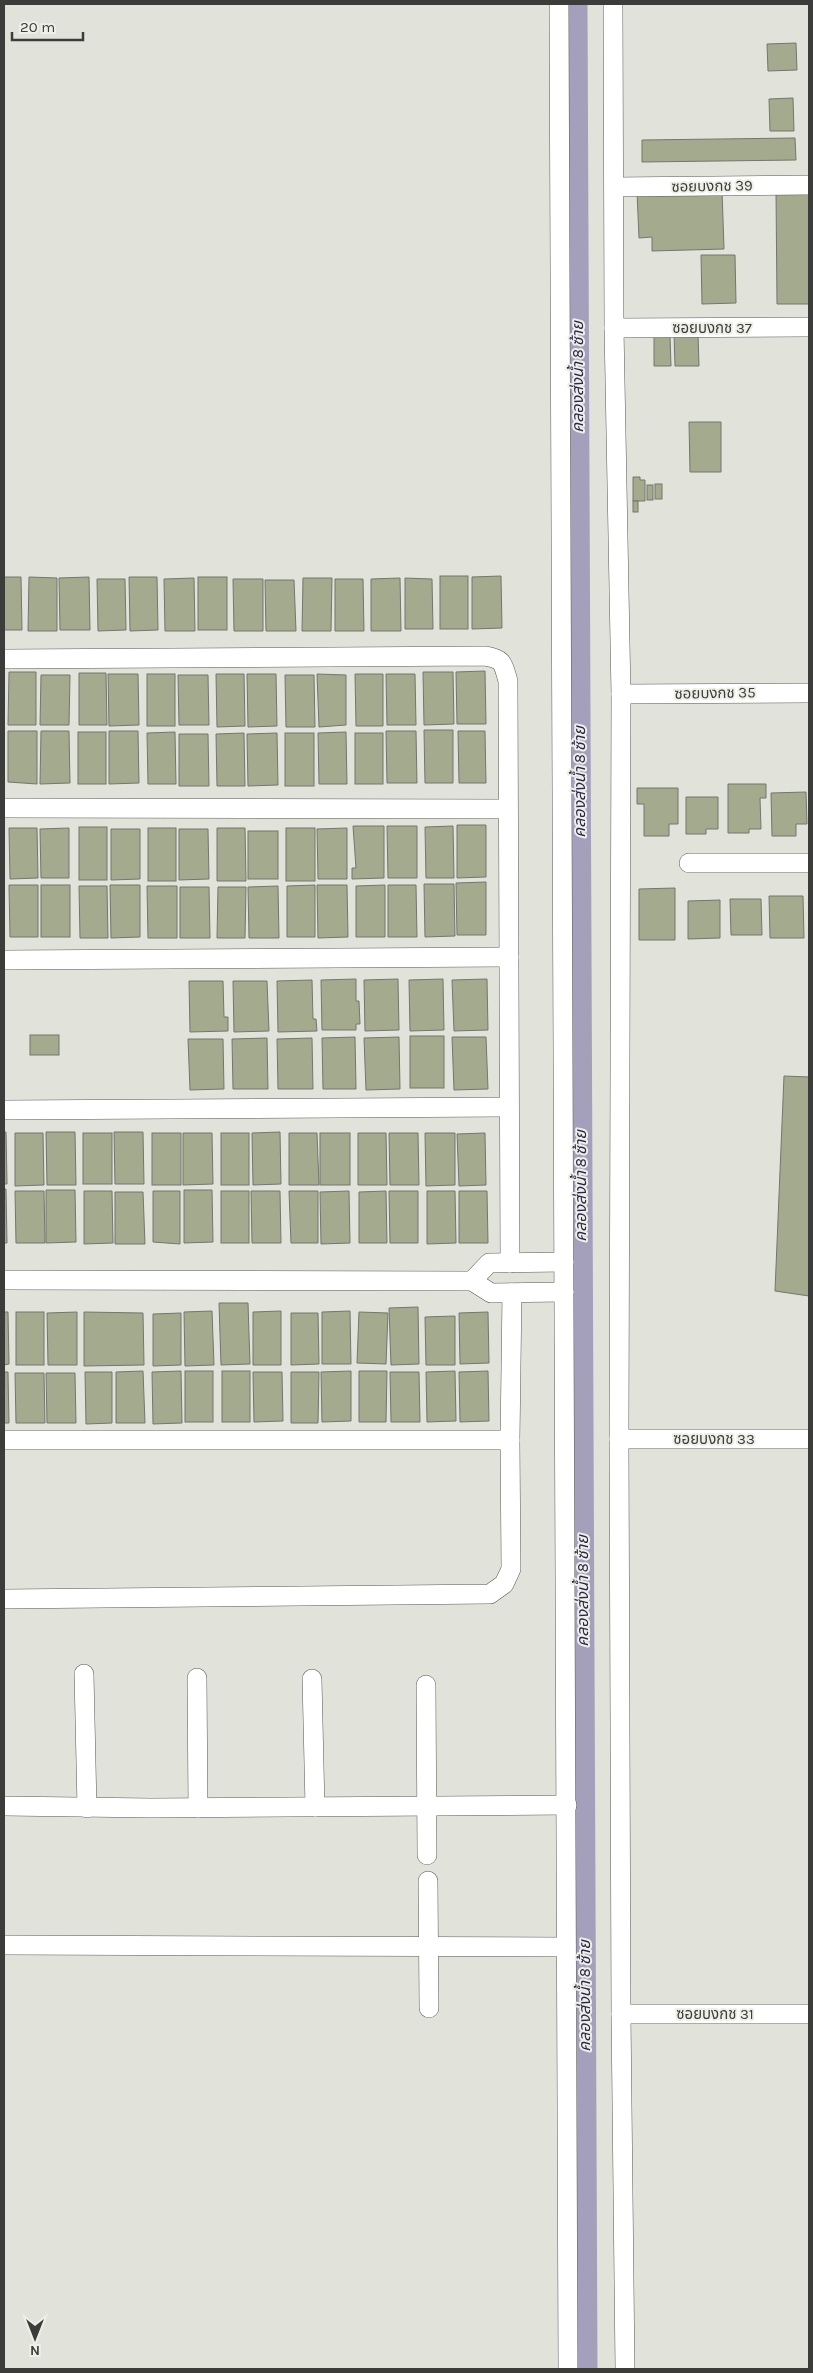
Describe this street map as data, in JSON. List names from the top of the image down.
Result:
{
  "streets": {
    "street": [
      "ซอยบงกช 39",
      "ซอยบงกช 37",
      "ซอยบงกช 35",
      "ซอยบงกช 33",
      "ซอยบงกช 31"
    ]
  },
  "water": ["คลองส่งน้ำ 8 ซ้าย"],
  "scale_bar": "20 m",
  "north": "bottom"
}
